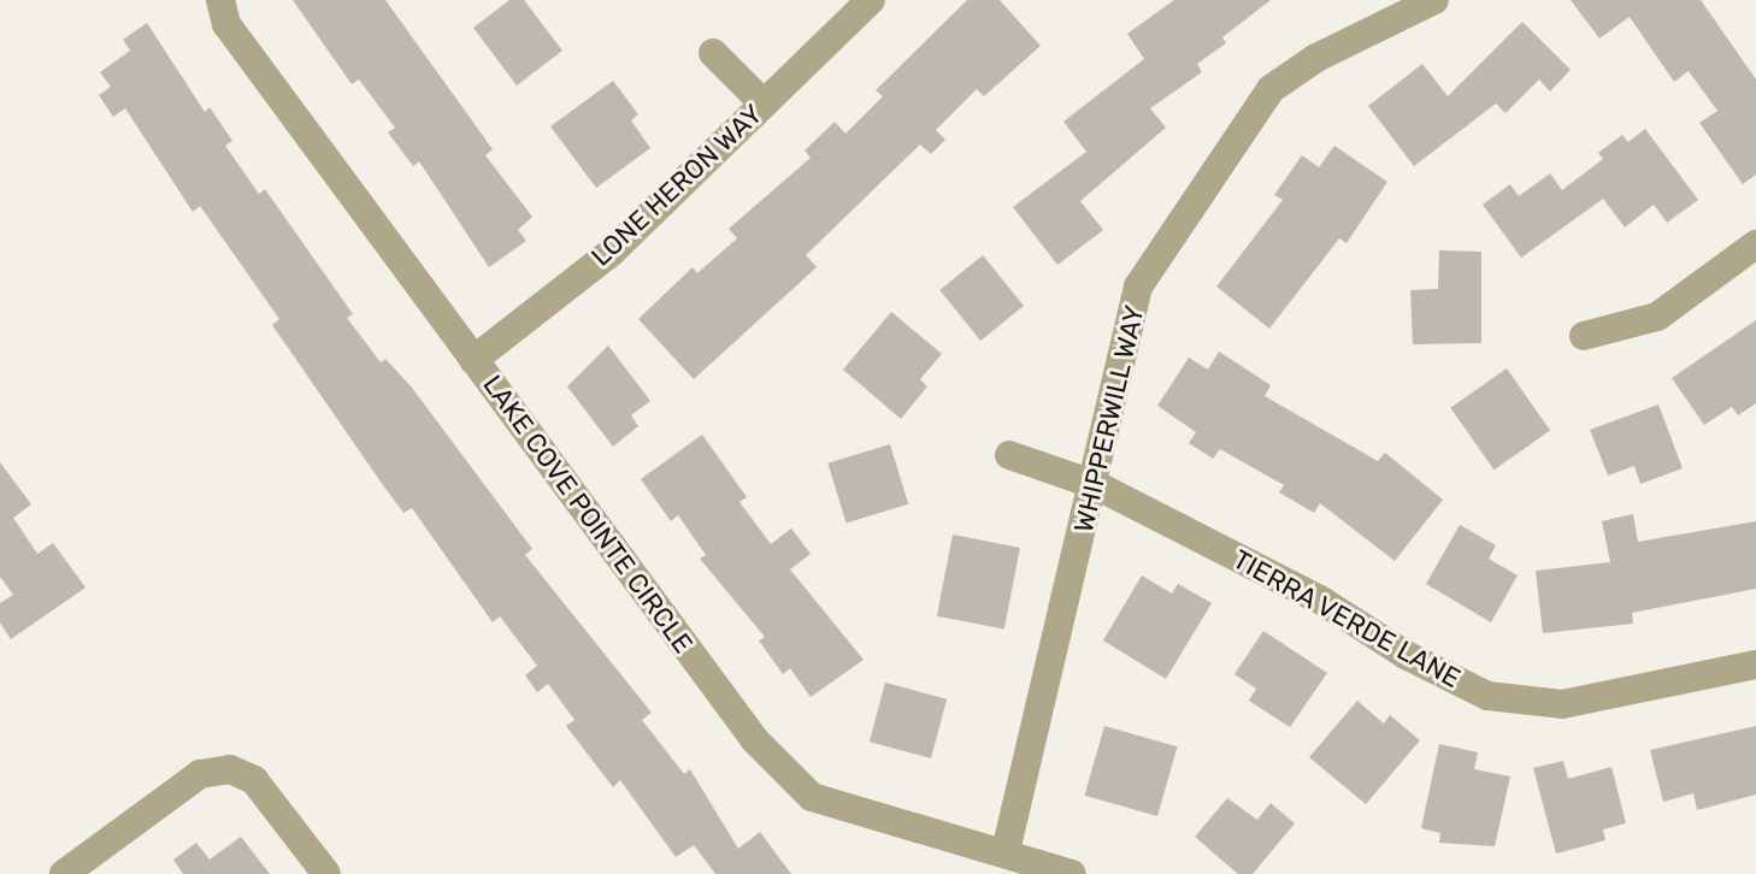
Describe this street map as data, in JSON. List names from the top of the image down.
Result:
{
  "streets": {
    "street": [
      "LONE HERON WAY",
      "WHIPPERWILL WAY",
      "LAKE COVE POINTE CIRCLE",
      "TIERRA VERDE LANE"
    ]
  },
  "crossings": [
    ["LONE HERON WAY", "LAKE COVE POINTE CIRCLE"],
    ["WHIPPERWILL WAY", "LAKE COVE POINTE CIRCLE"],
    ["WHIPPERWILL WAY", "TIERRA VERDE LANE"]
  ]
}
